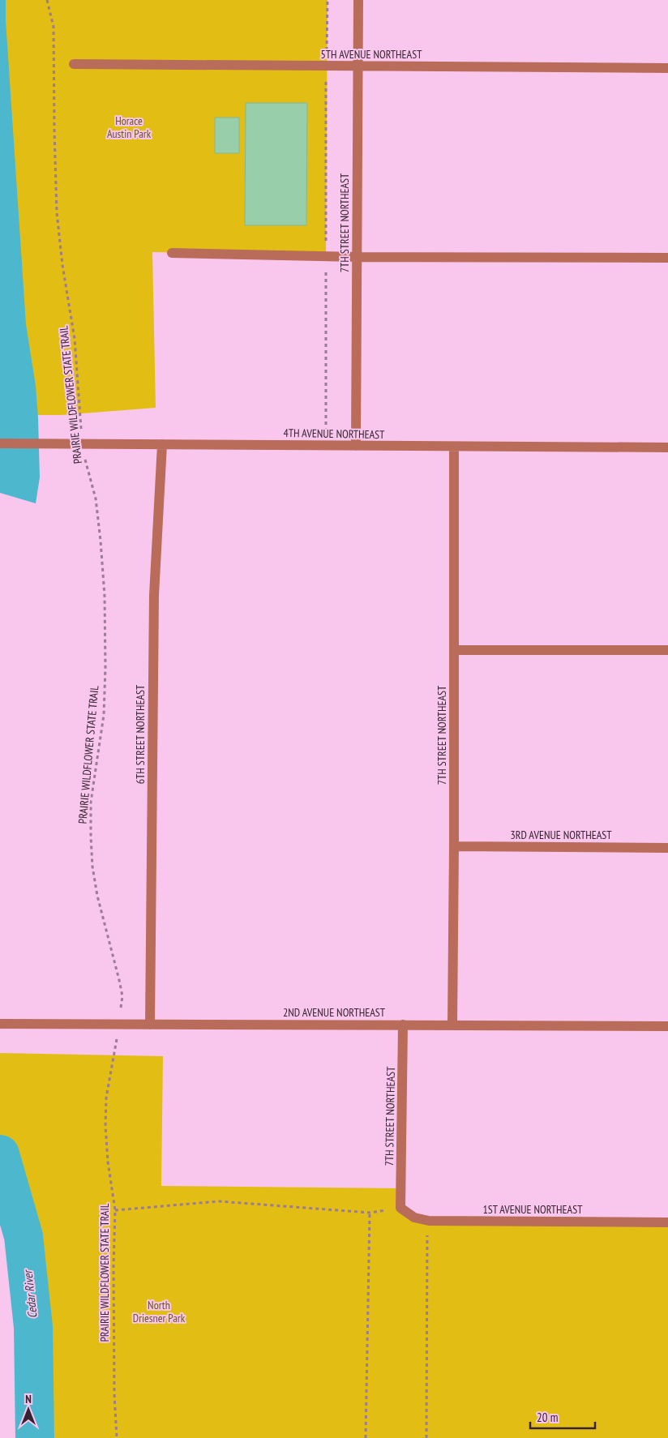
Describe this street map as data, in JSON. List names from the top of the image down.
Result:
{
  "streets": {
    "street": [
      "5TH AVENUE NORTHEAST",
      "7TH STREET NORTHEAST",
      "4TH AVENUE NORTHEAST",
      "6TH STREET NORTHEAST",
      "3RD AVENUE NORTHEAST",
      "2ND AVENUE NORTHEAST",
      "1ST AVENUE NORTHEAST"
    ],
    "path": ["PRAIRIE WILDFLOWER STATE TRAIL"]
  },
  "crossings": [
    ["5TH AVENUE NORTHEAST", "7TH STREET NORTHEAST"],
    ["7TH STREET NORTHEAST", "4TH AVENUE NORTHEAST"],
    ["7TH STREET NORTHEAST", "3RD AVENUE NORTHEAST"],
    ["7TH STREET NORTHEAST", "2ND AVENUE NORTHEAST"],
    ["7TH STREET NORTHEAST", "1ST AVENUE NORTHEAST"],
    ["PRAIRIE WILDFLOWER STATE TRAIL", "4TH AVENUE NORTHEAST"],
    ["PRAIRIE WILDFLOWER STATE TRAIL", "2ND AVENUE NORTHEAST"],
    ["4TH AVENUE NORTHEAST", "6TH STREET NORTHEAST"],
    ["6TH STREET NORTHEAST", "2ND AVENUE NORTHEAST"]
  ],
  "water": ["Cedar River"],
  "parks": ["Horace Austin Park", "North Driesner Park"],
  "scale_bar": "20 m",
  "north": "top"
}
